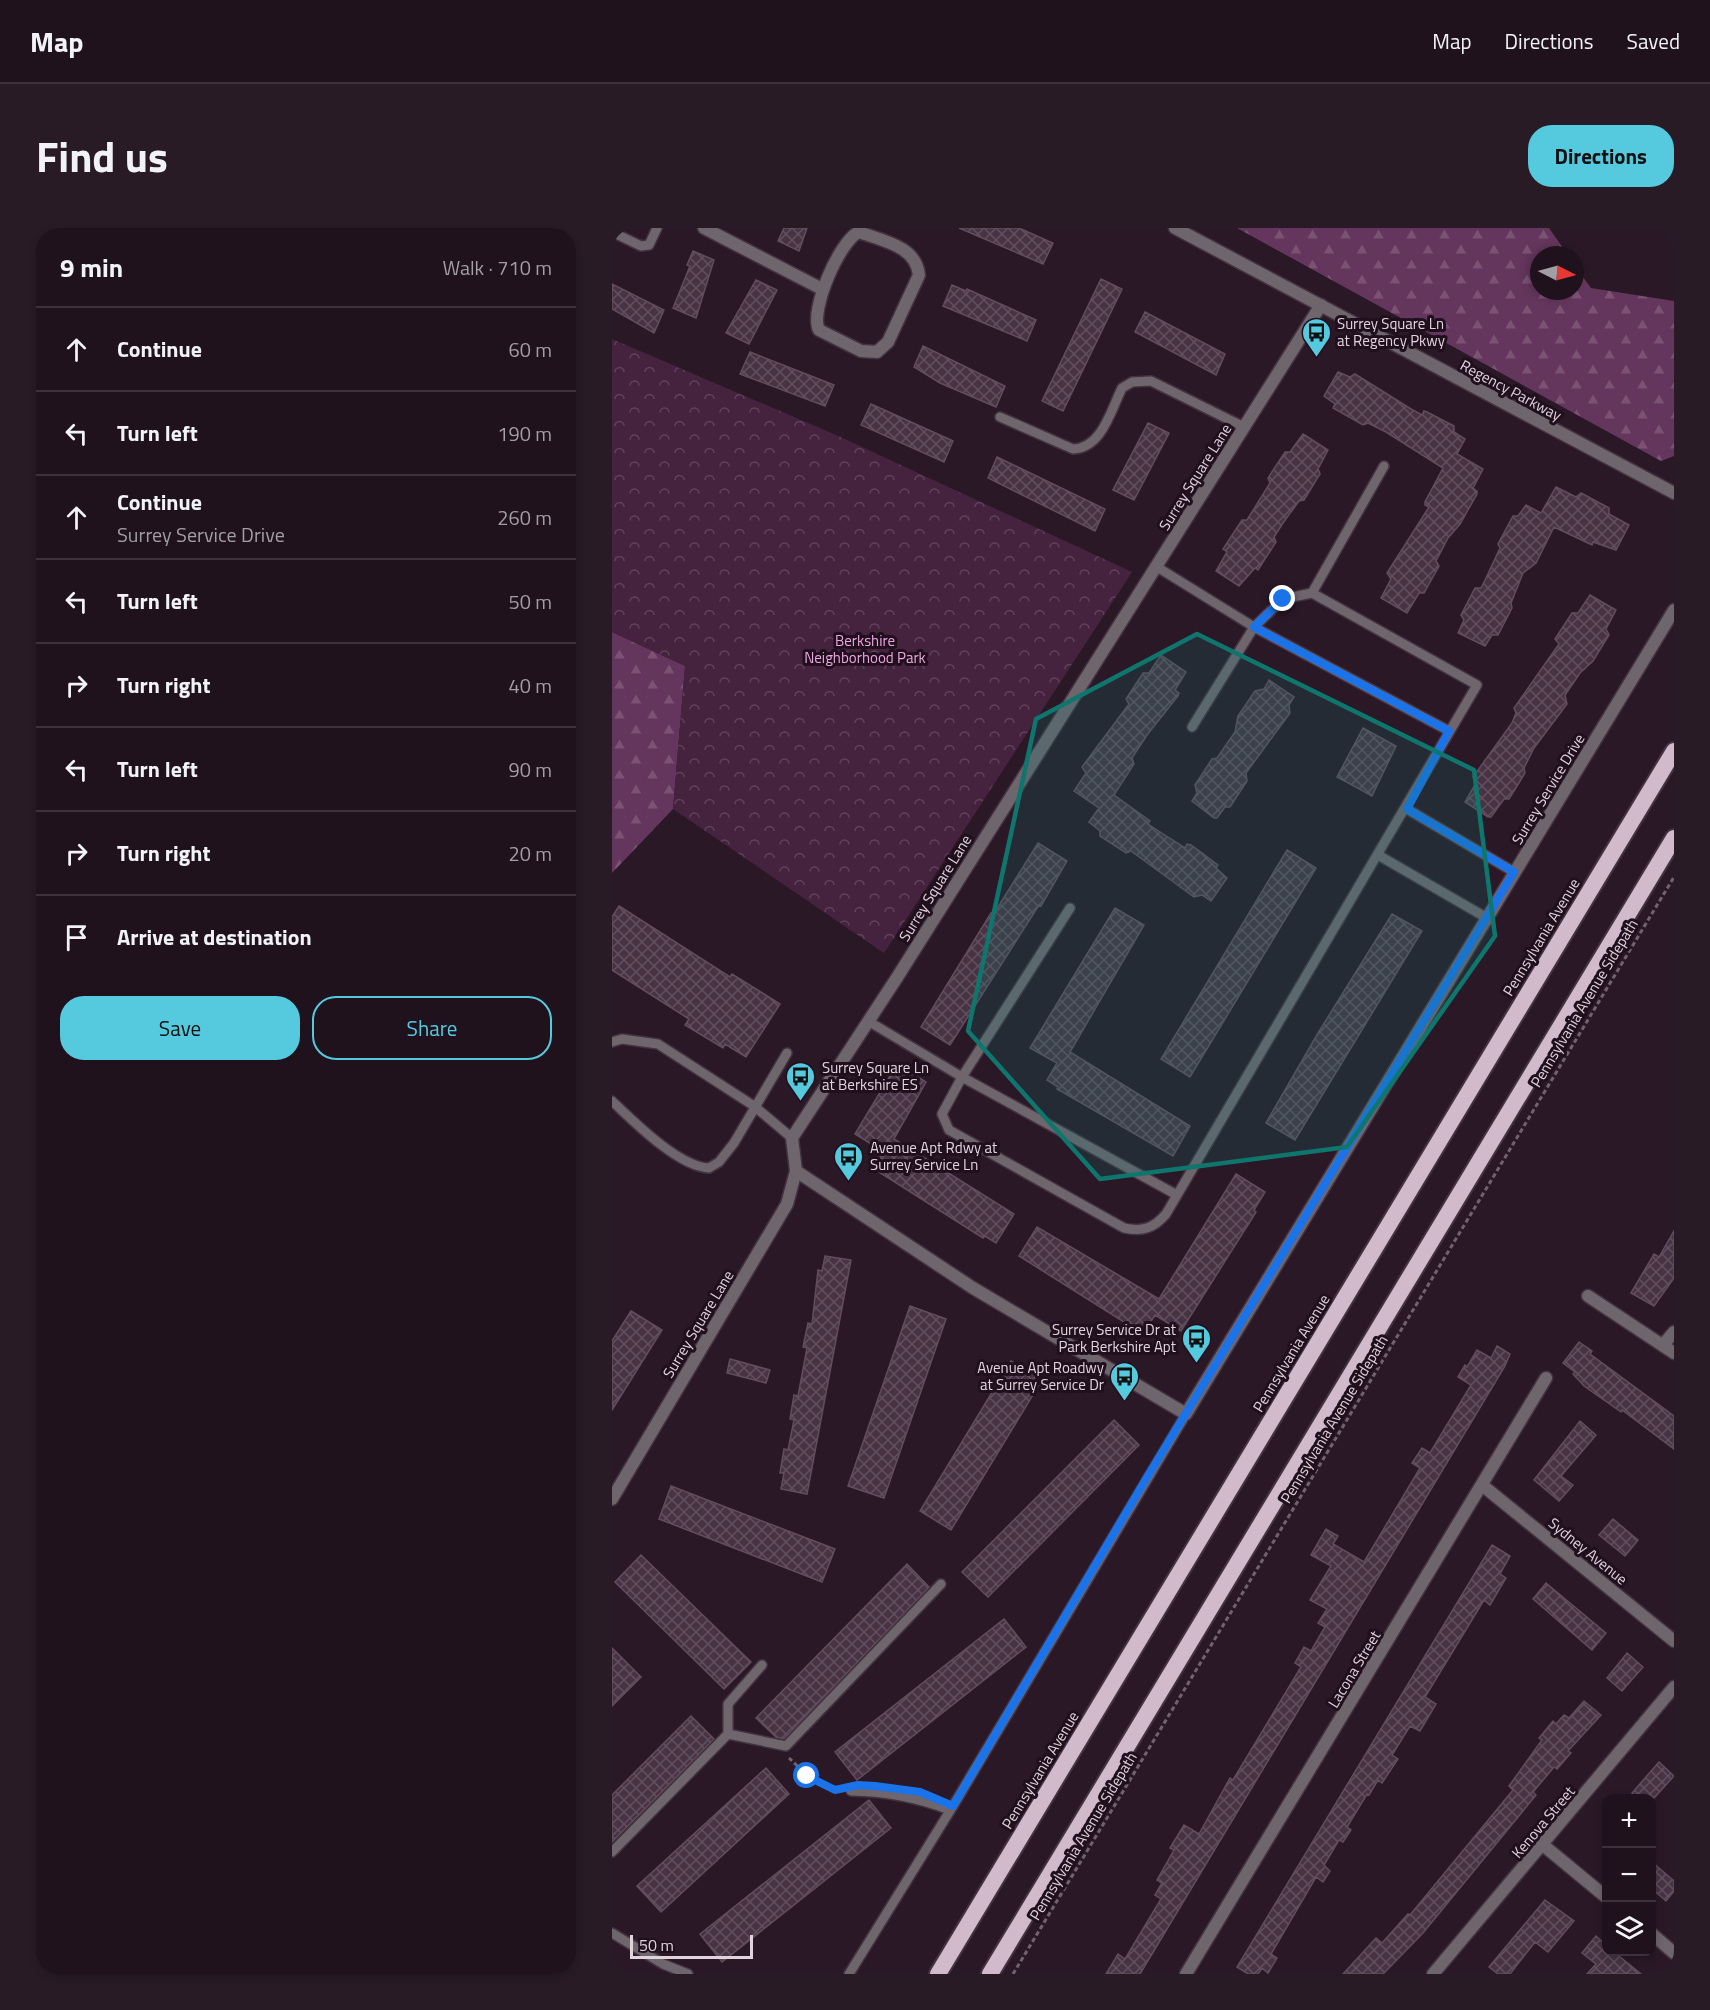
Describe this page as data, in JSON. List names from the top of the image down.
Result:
{
  "streets": {
    "highway": ["Pennsylvania Avenue"],
    "street": [
      "Regency Parkway",
      "Surrey Square Lane",
      "Surrey Service Drive",
      "Sydney Avenue",
      "Lacona Street",
      "Kenova Street"
    ],
    "path": ["Pennsylvania Avenue Sidepath"]
  },
  "crossings": [
    ["Regency Parkway", "Surrey Square Lane"],
    ["Sydney Avenue", "Lacona Street"]
  ],
  "parks": ["Berkshire Neighborhood Park"],
  "places": {
    "bus stop": [
      "Surrey Square Ln at Regency Pkwy",
      "Surrey Square Ln at Berkshire ES",
      "Avenue Apt Rdwy at Surrey Service Ln",
      "Surrey Service Dr at Park Berkshire Apt",
      "Avenue Apt Roadwy at Surrey Service Dr"
    ]
  },
  "scale_bar": "50 m",
  "north": "right",
  "page": {
    "header": "Map",
    "nav": ["Map", "Directions", "Saved"],
    "title": "Find us",
    "buttons": [
      "Directions",
      ["Save", "Share"]
    ],
    "heading": ["9 min", "Walk · 710 m"],
    "list": [
      ["Continue", "60 m"],
      ["Turn left", "190 m"],
      ["Continue", "Surrey Service Drive", "260 m"],
      ["Turn left", "50 m"],
      ["Turn right", "40 m"],
      ["Turn left", "90 m"],
      ["Turn right", "20 m"],
      "Arrive at destination"
    ],
    "map_buttons": ["+", "−"],
    "scale": "50 m"
  }
}
